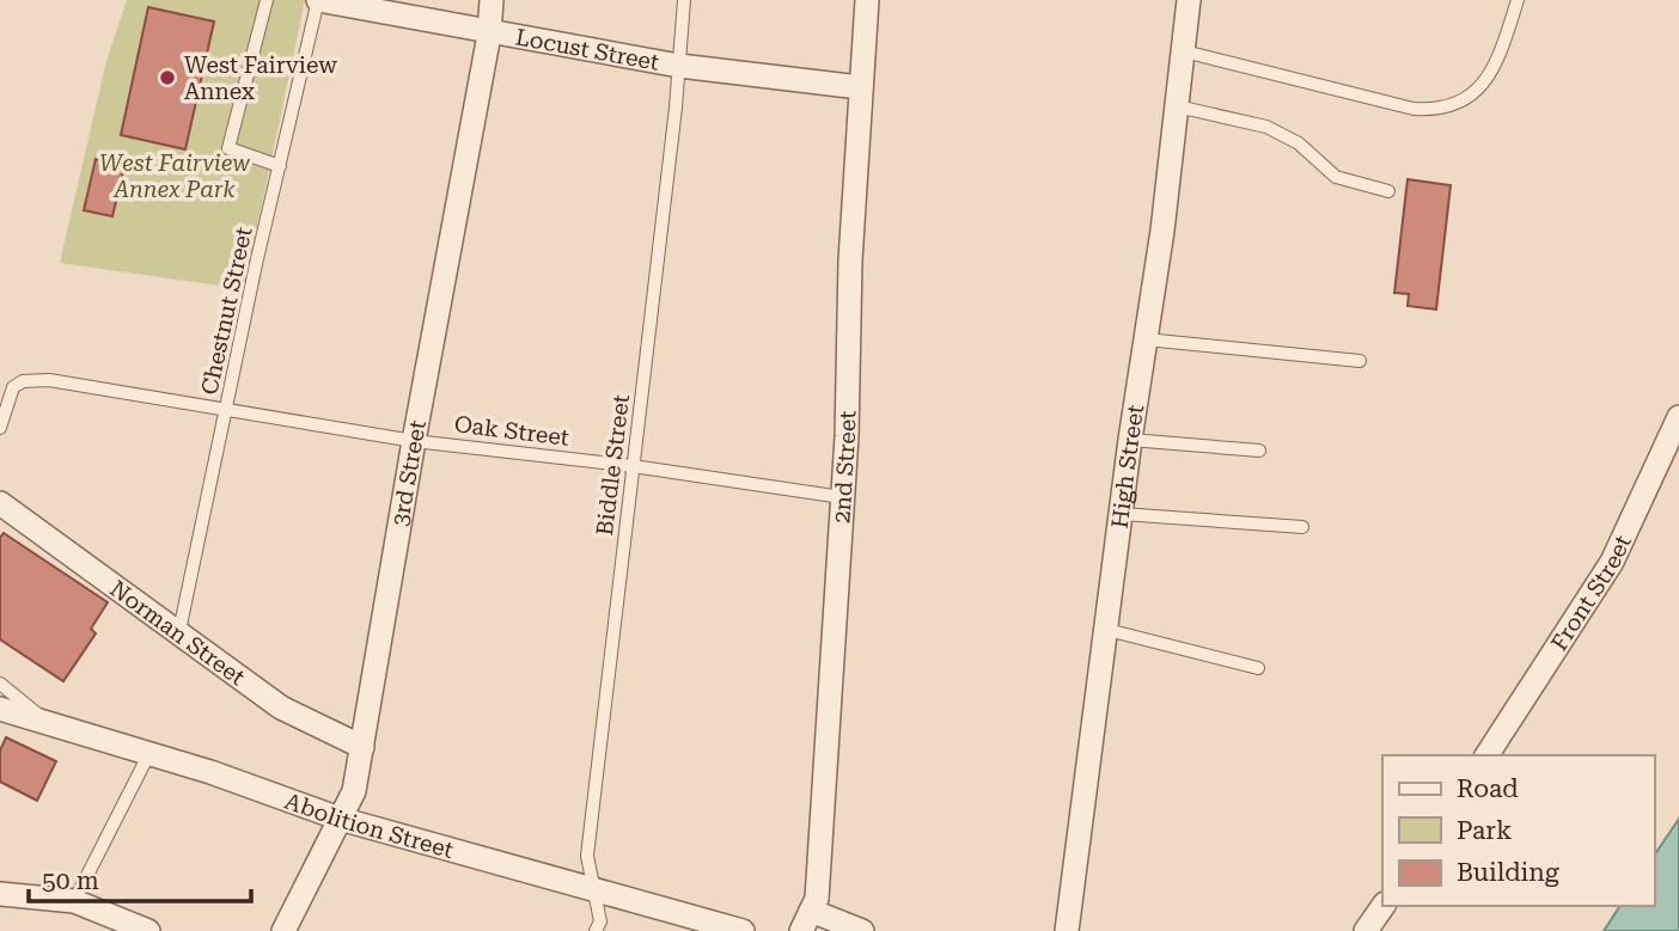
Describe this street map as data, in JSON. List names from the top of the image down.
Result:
{
  "streets": {
    "street": [
      "Locust Street",
      "High Street",
      "2nd Street",
      "3rd Street",
      "Front Street",
      "Norman Street",
      "Abolition Street"
    ],
    "lane": ["Chestnut Street", "Oak Street", "Biddle Street"]
  },
  "crossings": [
    ["Locust Street", "Chestnut Street"],
    ["Locust Street", "Biddle Street"],
    ["Locust Street", "2nd Street"],
    ["Locust Street", "3rd Street"],
    ["Chestnut Street", "Oak Street"],
    ["Chestnut Street", "Norman Street"],
    ["Oak Street", "Biddle Street"],
    ["Oak Street", "2nd Street"],
    ["Oak Street", "3rd Street"],
    ["Biddle Street", "Abolition Street"],
    ["3rd Street", "Norman Street"],
    ["3rd Street", "Abolition Street"]
  ],
  "parks": ["West Fairview Annex Park"],
  "places": ["West Fairview Annex"],
  "legend": ["Road", "Park", "Building"],
  "scale_bar": "50 m"
}
